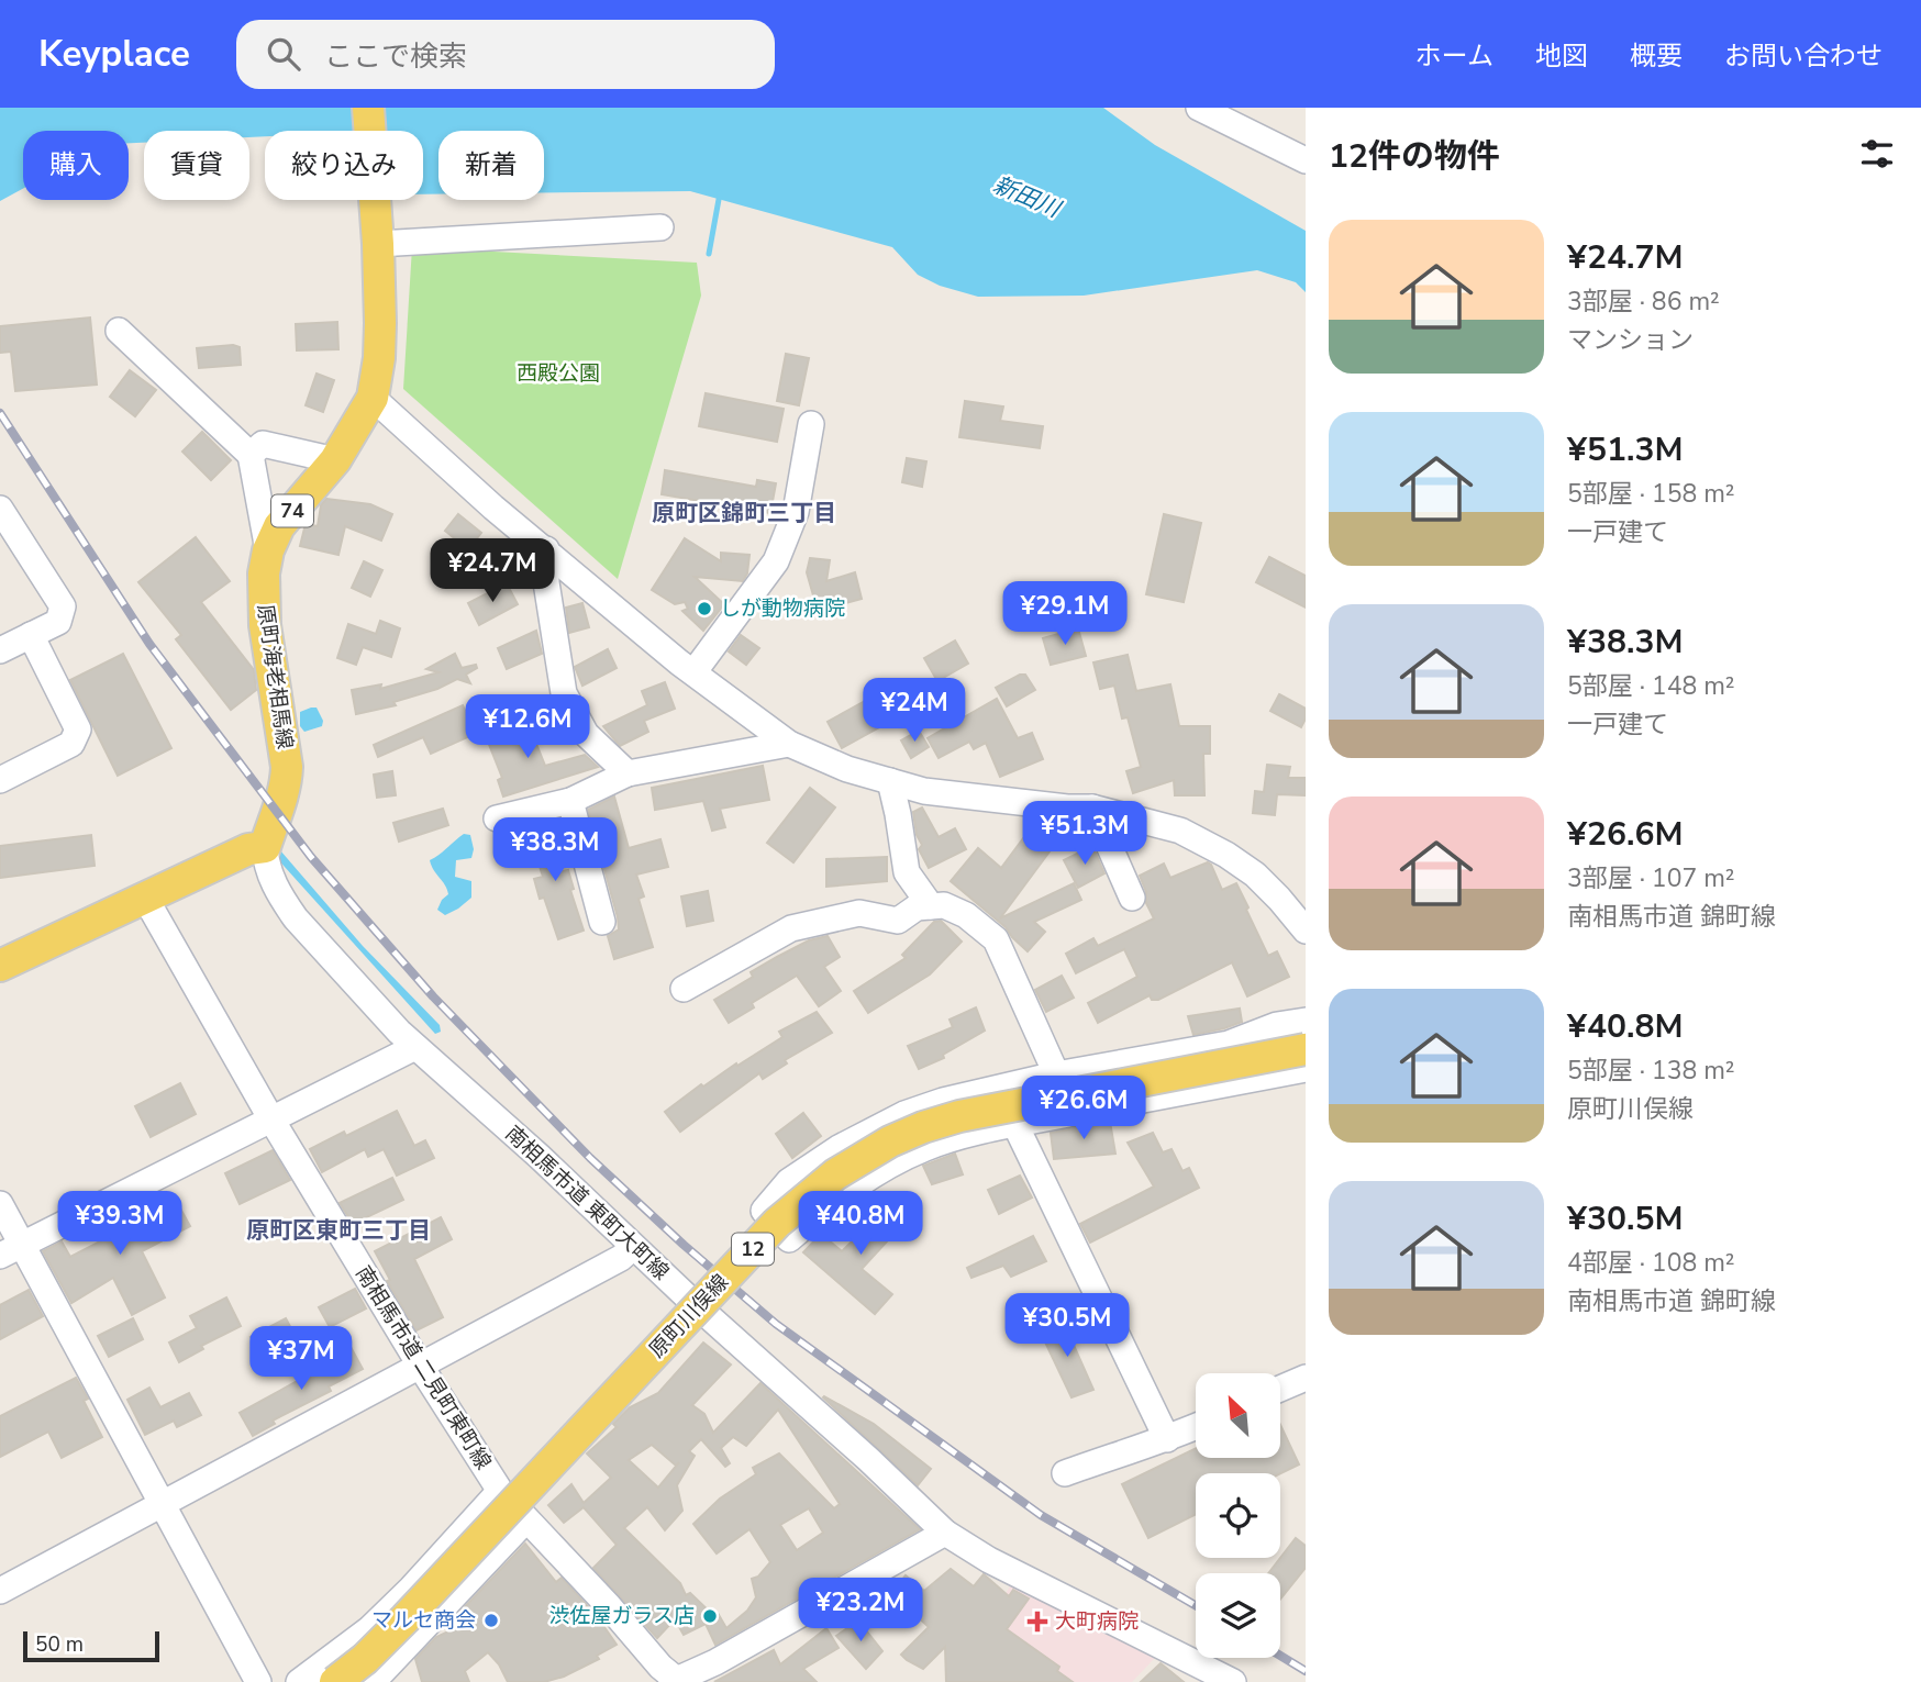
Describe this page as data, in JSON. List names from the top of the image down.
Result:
{
  "streets": {
    "main road": [
      "74",
      "原町海老相馬線",
      "12",
      "原町川俣線"
    ],
    "street": ["南相馬市道 東町大町線", "南相馬市道 二見町東町線"]
  },
  "crossings": [
    ["原町海老相馬線", "南相馬市道 東町大町線"]
  ],
  "districts": ["原町区錦町三丁目", "原町区東町三丁目"],
  "water": ["新田川"],
  "parks": ["西殿公園"],
  "places": {
    "other": ["しが動物病院", "渋佐屋ガラス店", "マルセ商会"],
    "health": ["大町病院"]
  },
  "scale_bar": "50 m",
  "north": "top left",
  "page": {
    "header": "Keyplace",
    "search": "ここで検索",
    "nav": [
      "ホーム",
      "地図",
      "概要",
      "お問い合わせ"
    ],
    "heading": "12件の物件",
    "chip": [
      "購入",
      "賃貸",
      "絞り込み",
      "新着"
    ],
    "list": [
      {
        "name": "¥24.7M",
        "note": "3部屋 · 86 m² · マンション"
      },
      {
        "name": "¥51.3M",
        "note": "5部屋 · 158 m² · 一戸建て"
      },
      {
        "name": "¥38.3M",
        "note": "5部屋 · 148 m² · 一戸建て"
      },
      {
        "name": "¥26.6M",
        "note": "3部屋 · 107 m² · 南相馬市道 錦町線"
      },
      {
        "name": "¥40.8M",
        "note": "5部屋 · 138 m² · 原町川俣線"
      },
      {
        "name": "¥30.5M",
        "note": "4部屋 · 108 m² · 南相馬市道 錦町線"
      }
    ],
    "price": [
      "¥24.7M",
      "¥29.1M",
      "¥24M",
      "¥12.6M",
      "¥51.3M",
      "¥38.3M",
      "¥26.6M",
      "¥39.3M",
      "¥40.8M",
      "¥30.5M",
      "¥37M",
      "¥23.2M"
    ],
    "scale": "50 m"
  }
}
